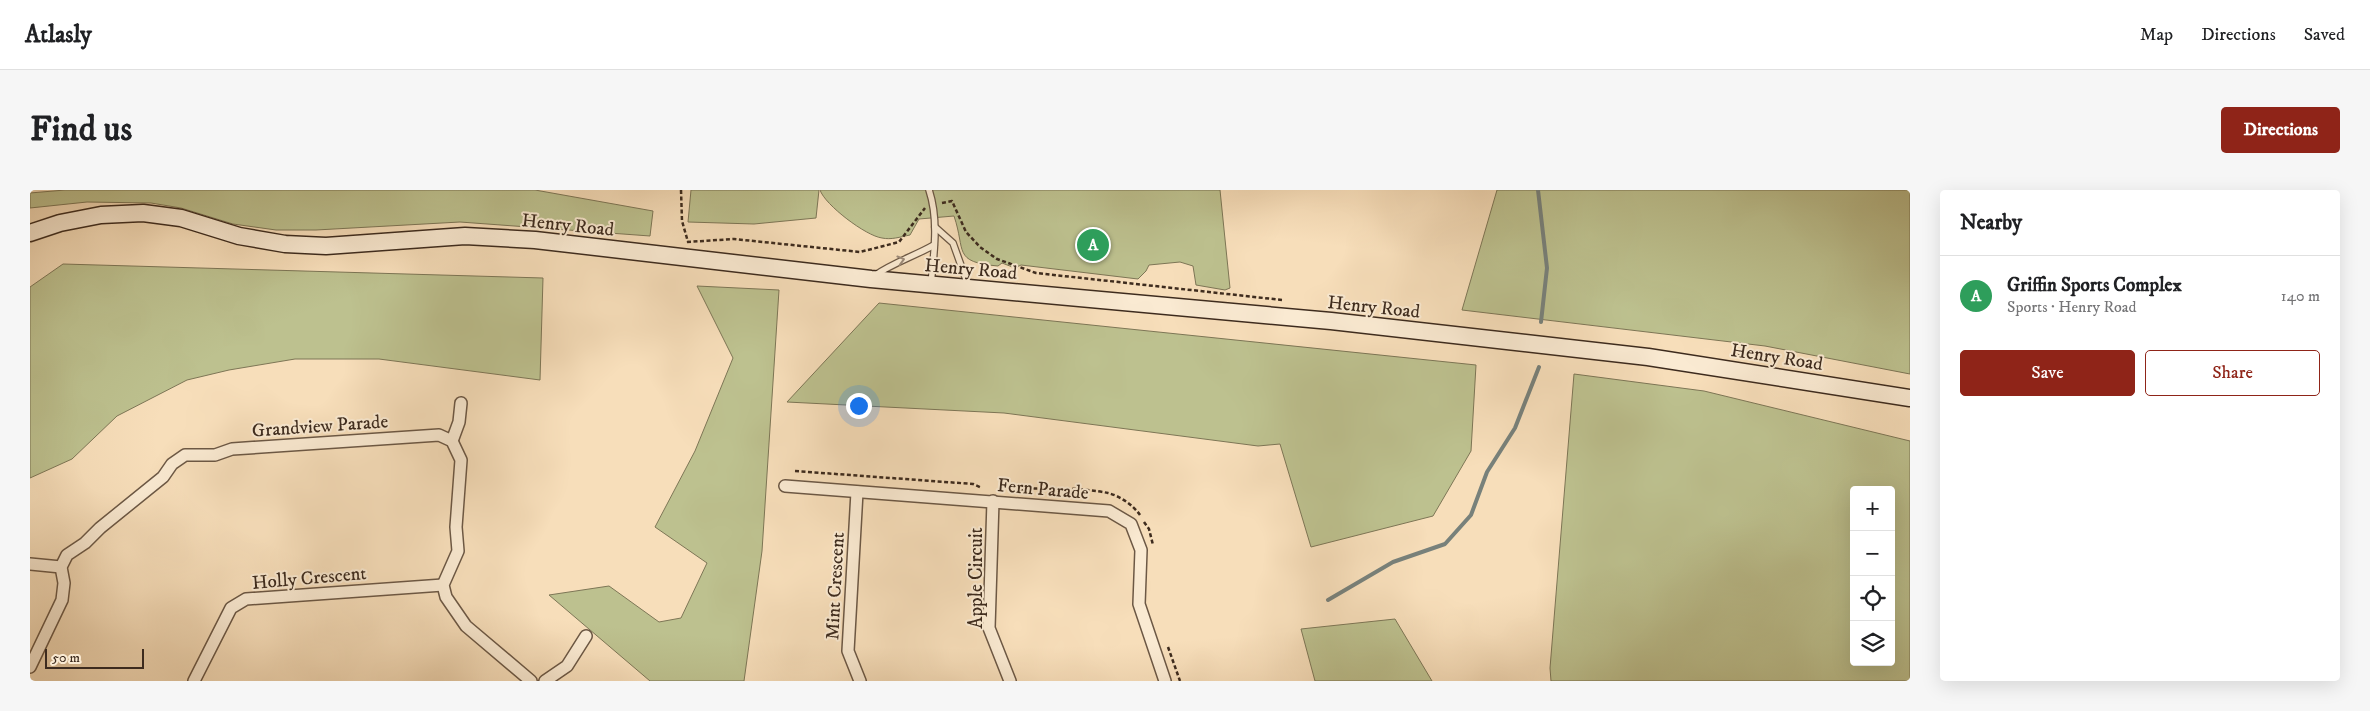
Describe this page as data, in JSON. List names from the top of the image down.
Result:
{
  "streets": {
    "main road": ["Henry Road"],
    "street": [
      "Grandview Parade",
      "Fern Parade",
      "Holly Crescent",
      "Apple Circuit",
      "Mint Crescent"
    ]
  },
  "crossings": [
    ["Fern Parade", "Apple Circuit"],
    ["Fern Parade", "Mint Crescent"]
  ],
  "scale_bar": "50 m",
  "page": {
    "header": "Atlasly",
    "nav": ["Map", "Directions", "Saved"],
    "buttons": [
      "Directions",
      ["Save", "Share"]
    ],
    "title": "Find us",
    "heading": "Nearby",
    "pins": "A",
    "list": [
      {
        "mark": "A",
        "name": "Griffin Sports Complex",
        "note": "Sports · Henry Road",
        "value": "140 m"
      }
    ],
    "map_buttons": ["+", "−"],
    "scale": "50 m"
  }
}
